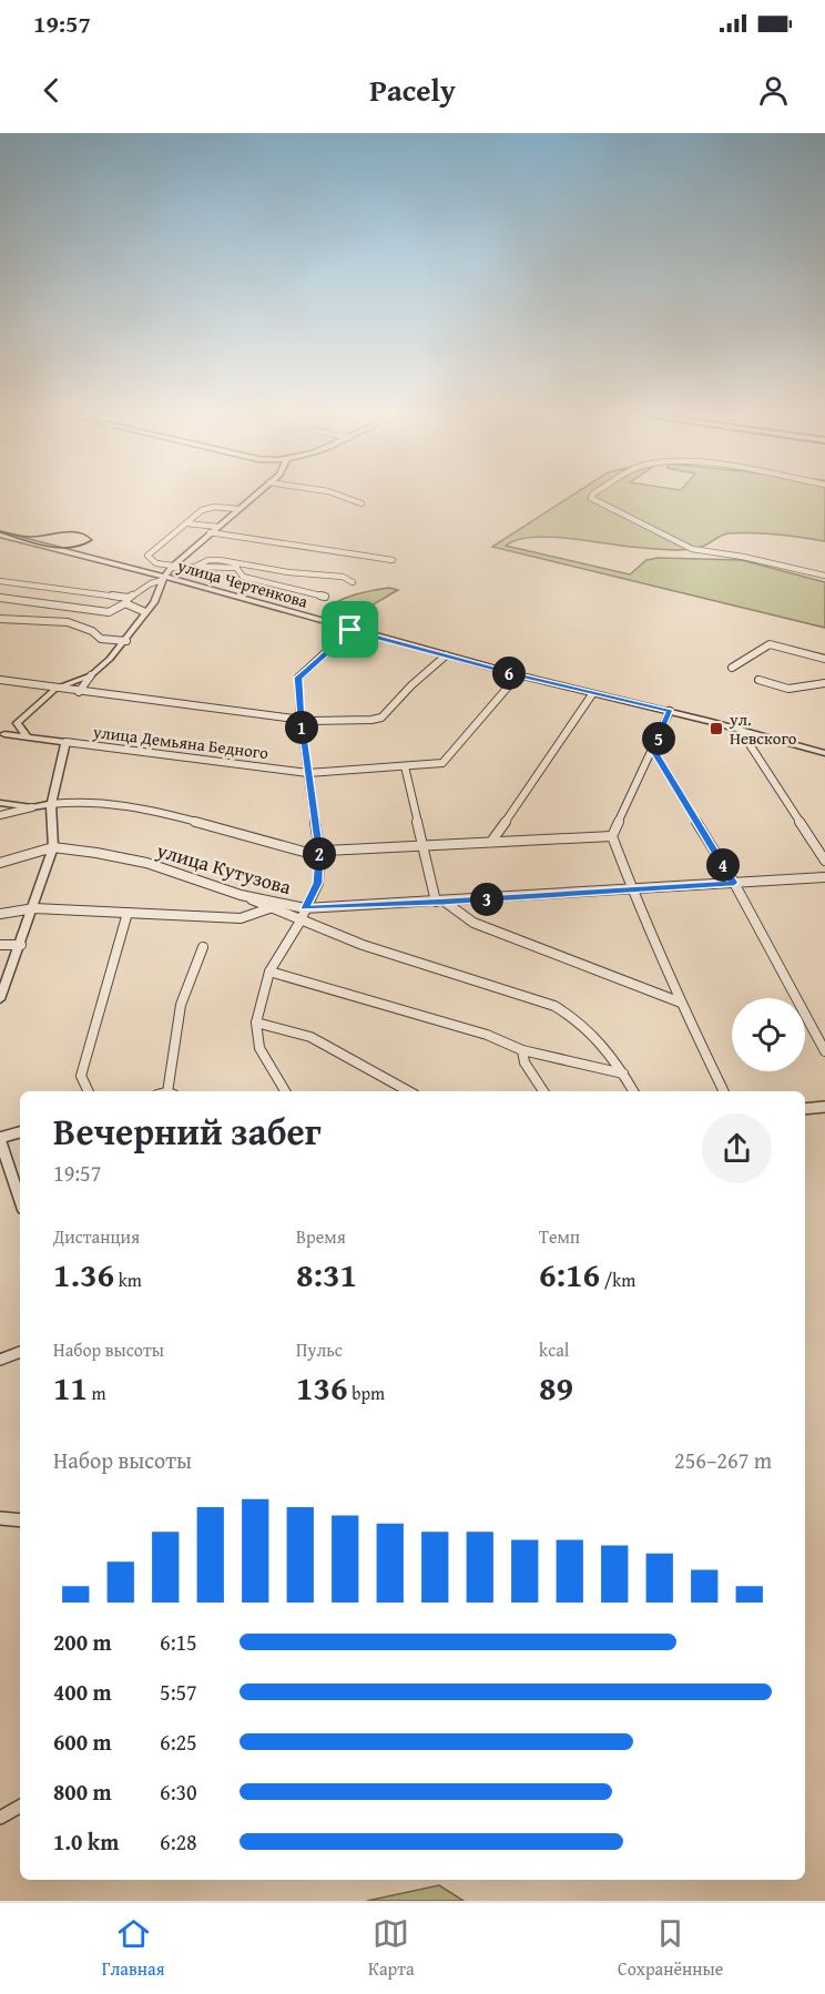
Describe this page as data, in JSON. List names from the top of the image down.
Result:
{
  "streets": {
    "street": ["улица Чертенкова", "улица Демьяна Бедного", "улица Кутузова"]
  },
  "crossings": [
    ["улица Чертенкова", "улица Демьяна Бедного"]
  ],
  "places": {
    "transit": ["ул. Невского"]
  },
  "page": {
    "status": "19:57",
    "header": "Pacely",
    "pins": [
      "6",
      "1",
      "5",
      "2",
      "4",
      "3"
    ],
    "heading": ["Вечерний забег", "19:57"],
    "stats": [
      ["Дистанция", "1.36 km"],
      ["Время", "8:31"],
      ["Темп", "6:16 /km"],
      ["Набор высоты", "11 m"],
      ["Пульс", "136 bpm"],
      ["kcal", "89"]
    ],
    "chart": ["Набор высоты", "256–267 m"],
    "list": [
      {
        "name": "200 m",
        "note": "6:15"
      },
      {
        "name": "400 m",
        "note": "5:57"
      },
      {
        "name": "600 m",
        "note": "6:25"
      },
      {
        "name": "800 m",
        "note": "6:30"
      },
      {
        "name": "1.0 km",
        "note": "6:28"
      }
    ],
    "tabs": ["Главная", "Карта", "Сохранённые"]
  }
}
